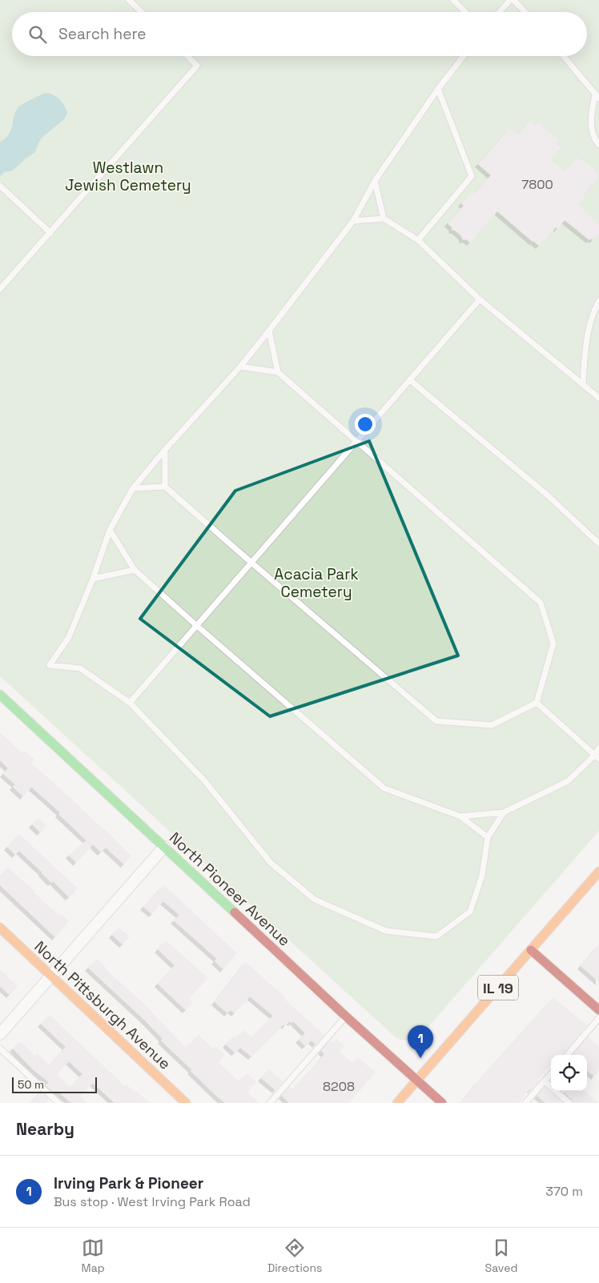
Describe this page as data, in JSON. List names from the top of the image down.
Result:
{
  "streets": {
    "street": ["North Pioneer Avenue", "IL 19", "North Pittsburgh Avenue"]
  },
  "crossings": [
    ["North Pioneer Avenue", "IL 19"]
  ],
  "parks": ["Westlawn Jewish Cemetery", "Acacia Park Cemetery"],
  "house_numbers": ["7800", "8208"],
  "scale_bar": "50 m",
  "page": {
    "search": "Search here",
    "pins": "1",
    "scale": "50 m",
    "heading": "Nearby",
    "list": [
      {
        "mark": "1",
        "name": "Irving Park & Pioneer",
        "note": "Bus stop · West Irving Park Road",
        "value": "370 m"
      }
    ],
    "nav": ["Map", "Directions", "Saved"]
  }
}
